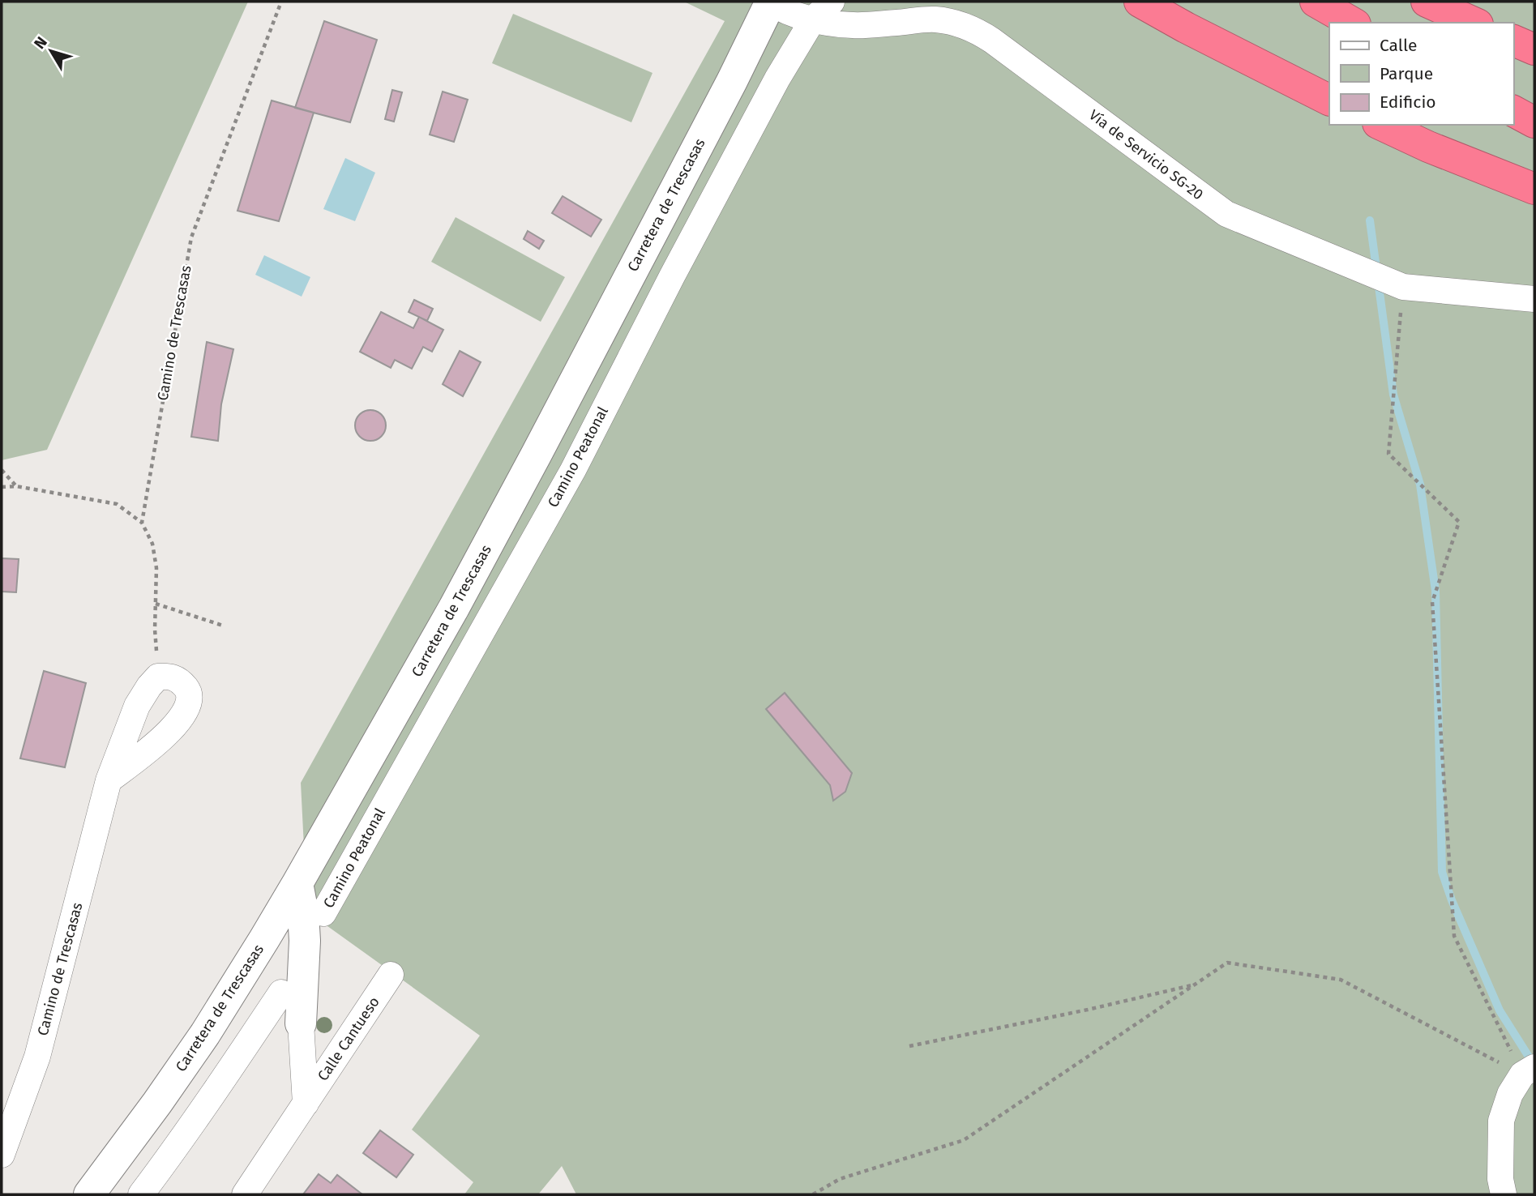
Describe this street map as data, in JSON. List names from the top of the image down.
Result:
{
  "streets": {
    "street": [
      "Vía de Servicio SG-20",
      "Carretera de Trescasas",
      "Camino de Trescasas",
      "Camino Peatonal",
      "Calle Cantueso"
    ]
  },
  "crossings": [
    ["Vía de Servicio SG-20", "Carretera de Trescasas"],
    ["Vía de Servicio SG-20", "Camino Peatonal"]
  ],
  "legend": ["Calle", "Parque", "Edificio"],
  "north": "top left"
}
